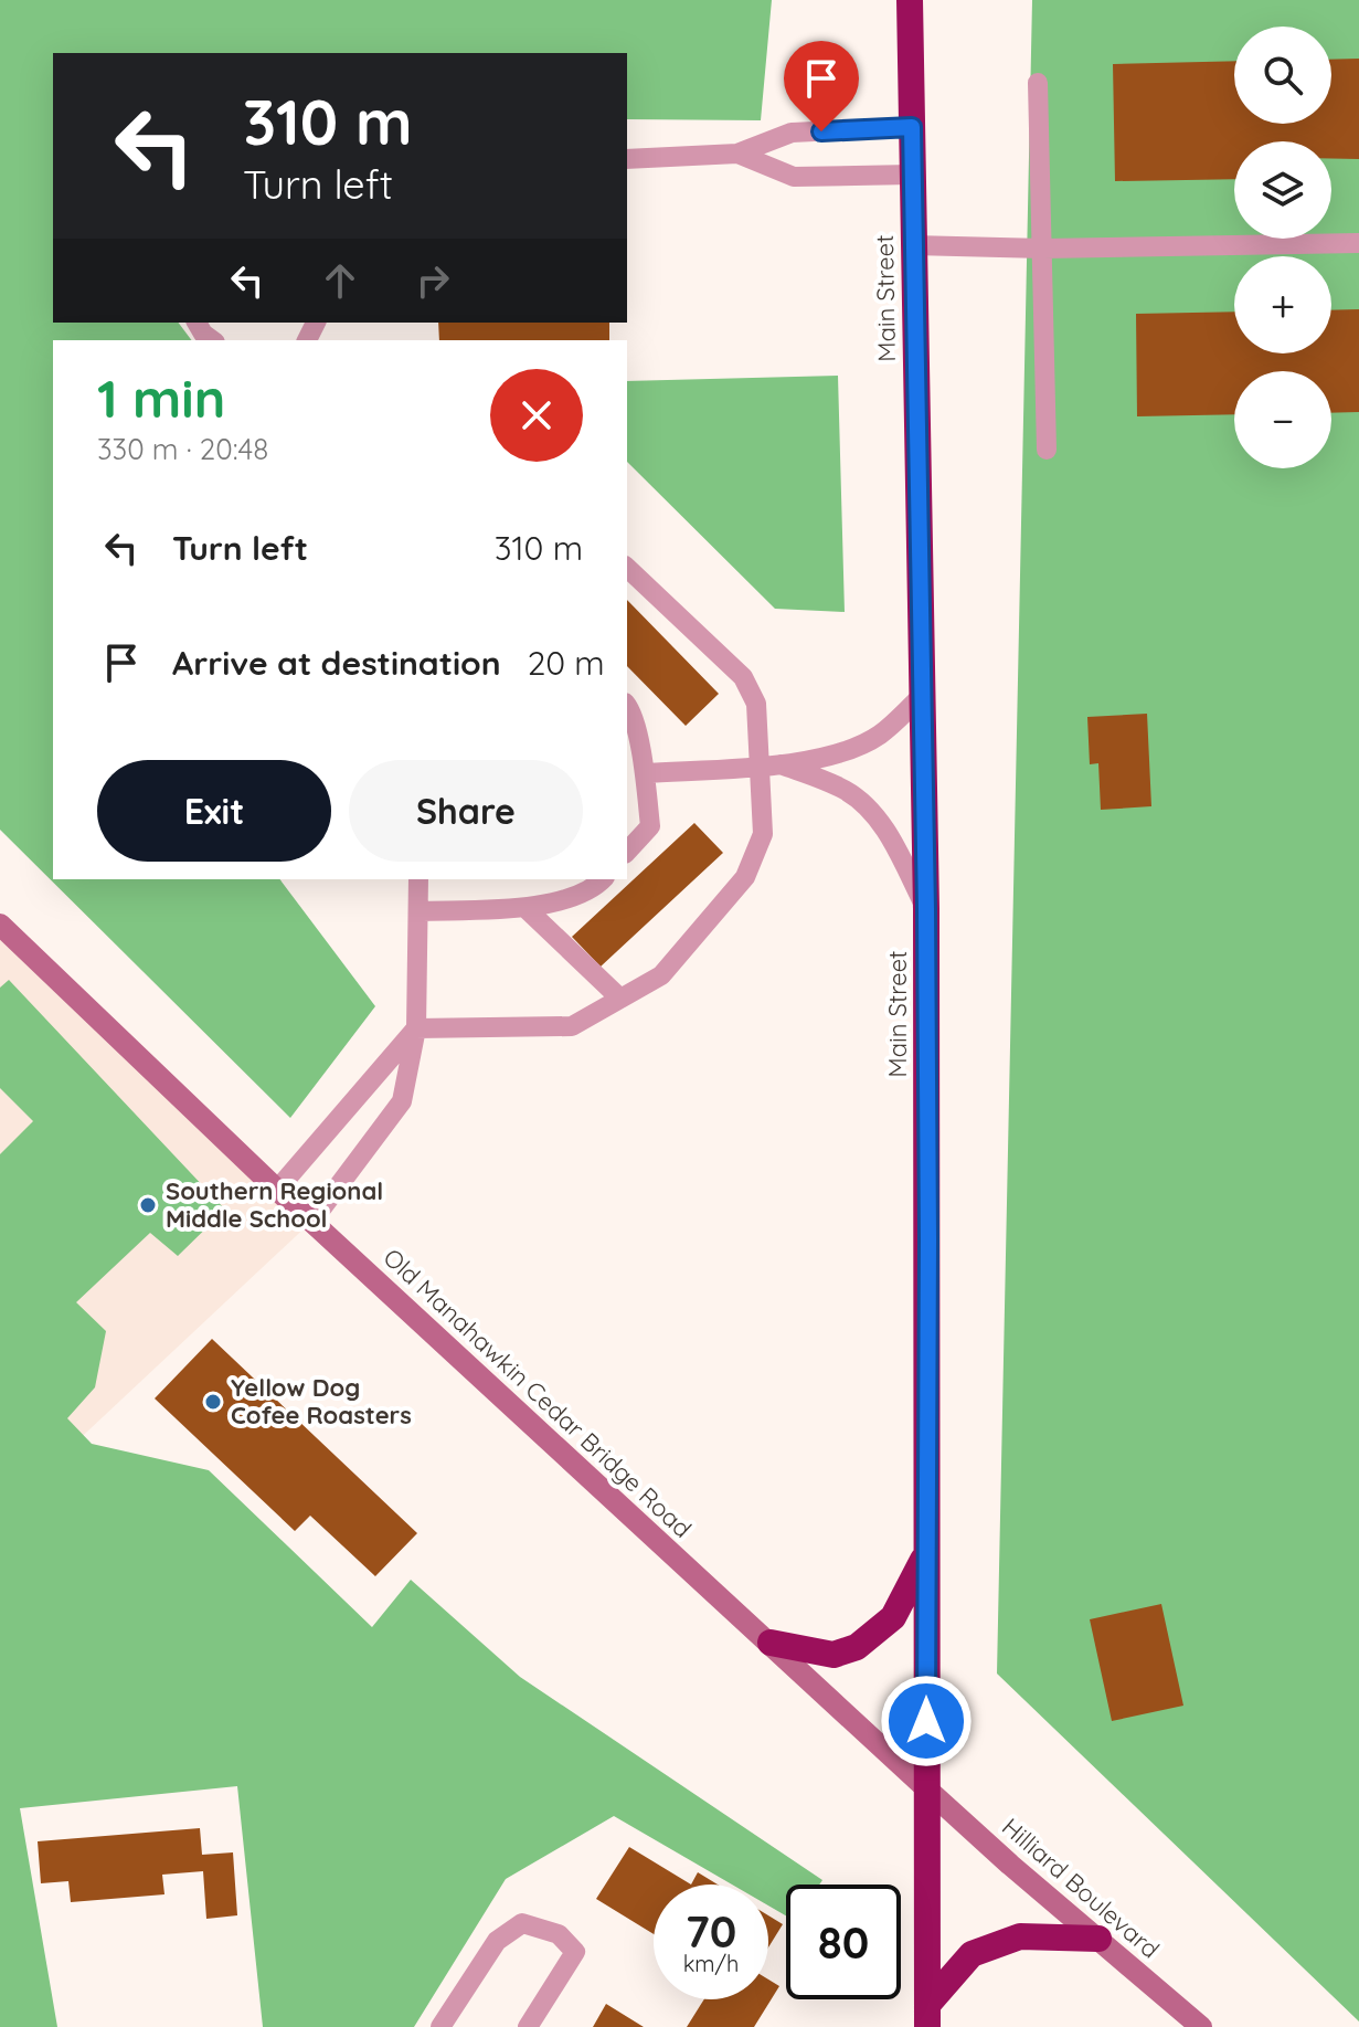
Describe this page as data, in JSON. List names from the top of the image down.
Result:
{
  "streets": {
    "highway": ["Main Street"],
    "street": ["Old Manahawkin Cedar Bridge Road", "Hilliard Boulevard"]
  },
  "crossings": [
    ["Main Street", "Old Manahawkin Cedar Bridge Road"],
    ["Main Street", "Hilliard Boulevard"],
    ["Old Manahawkin Cedar Bridge Road", "Hilliard Boulevard"]
  ],
  "places": ["Southern Regional Middle School", "Yellow Dog Cofee Roasters"],
  "page": {
    "map_buttons": ["+", "−"],
    "turn": ["310 m", "Turn left"],
    "heading": ["1 min", "330 m · 20:48"],
    "list": [
      {
        "name": "Turn left",
        "value": "310 m"
      },
      {
        "name": "Arrive at destination",
        "value": "20 m"
      }
    ],
    "buttons": ["Exit", "Share"],
    "speed": "70 km/h",
    "limit": "80"
  }
}
